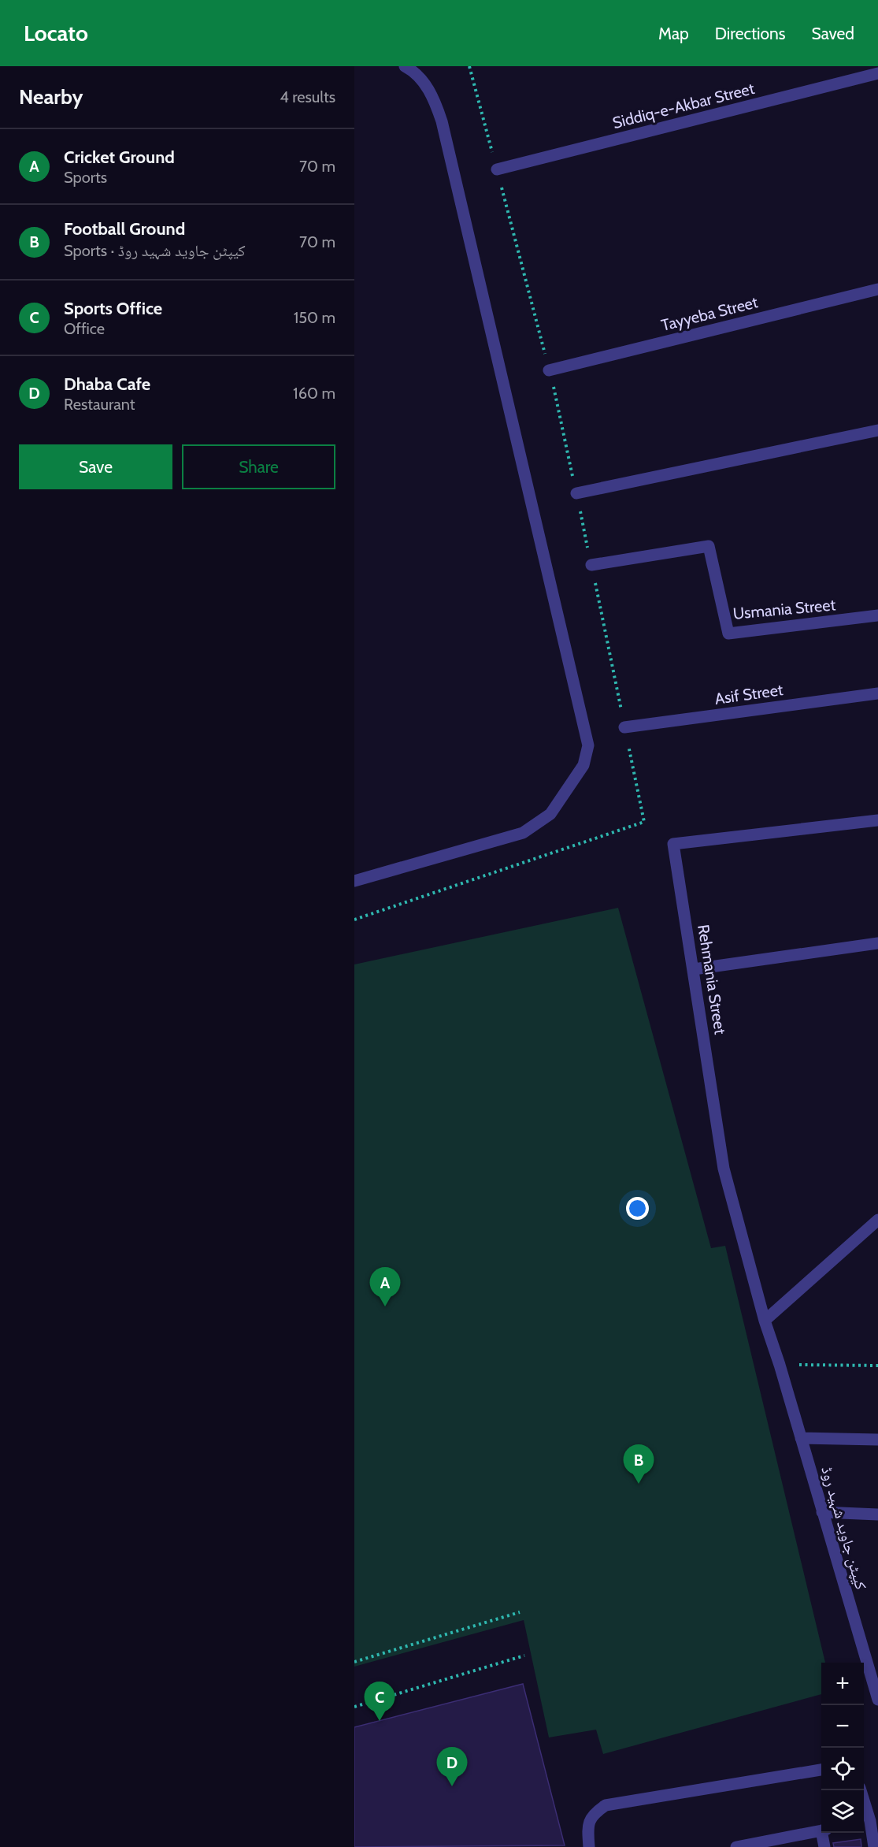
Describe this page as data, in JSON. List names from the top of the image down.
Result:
{
  "streets": {
    "street": [
      "Siddiq-e-Akbar Street",
      "Tayyeba Street",
      "Usmania Street",
      "Asif Street",
      "Rehmania Street",
      "کیپٹن جاوید شہید روڈ"
    ]
  },
  "crossings": [
    ["Rehmania Street", "کیپٹن جاوید شہید روڈ"]
  ],
  "page": {
    "header": "Locato",
    "nav": ["Map", "Directions", "Saved"],
    "heading": ["Nearby", "4 results"],
    "list": [
      {
        "mark": "A",
        "name": "Cricket Ground",
        "note": "Sports",
        "value": "70 m"
      },
      {
        "mark": "B",
        "name": "Football Ground",
        "note": "Sports · کیپٹن جاوید شہید روڈ",
        "value": "70 m"
      },
      {
        "mark": "C",
        "name": "Sports Office",
        "note": "Office",
        "value": "150 m"
      },
      {
        "mark": "D",
        "name": "Dhaba Cafe",
        "note": "Restaurant",
        "value": "160 m"
      }
    ],
    "buttons": ["Save", "Share"],
    "pins": [
      "A",
      "B",
      "C",
      "D"
    ],
    "map_buttons": ["+", "−"]
  }
}
